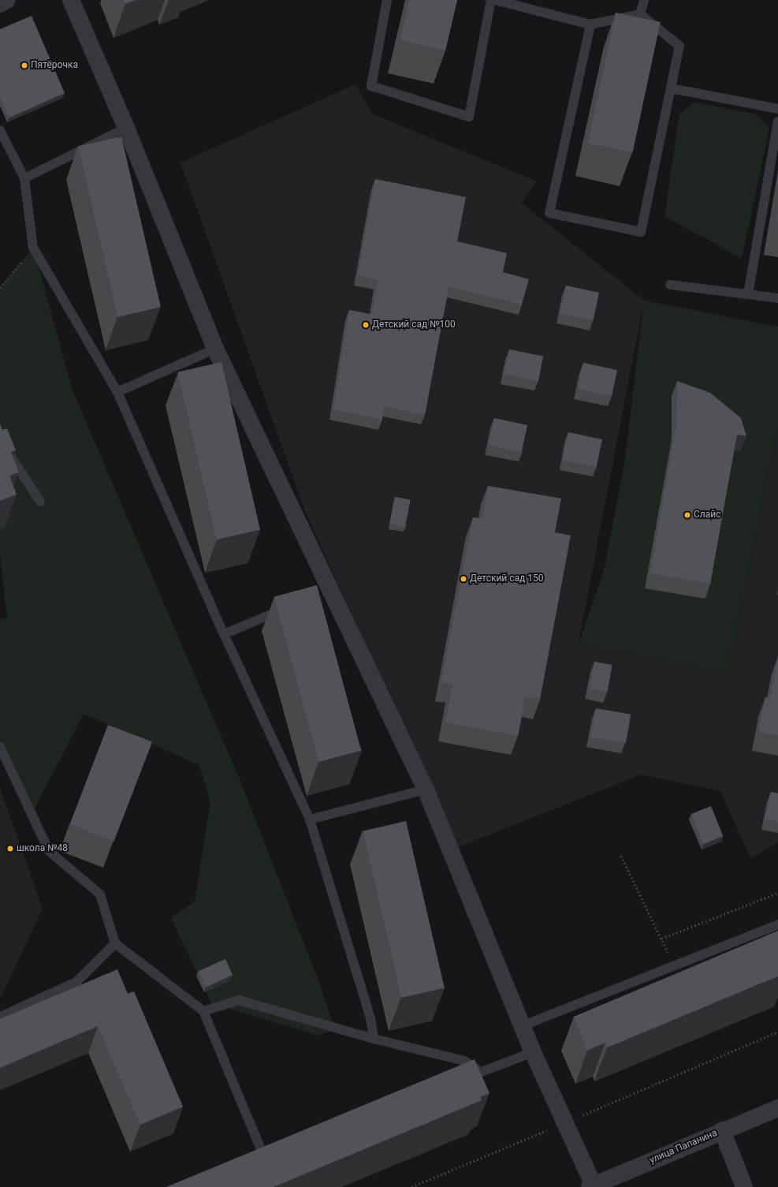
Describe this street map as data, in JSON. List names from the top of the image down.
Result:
{
  "streets": {
    "street": ["улица Папанина"]
  },
  "places": [
    "Пятёрочка",
    "Детский сад №100",
    "Слайс",
    "Детский сад 150",
    "школа №48"
  ]
}
